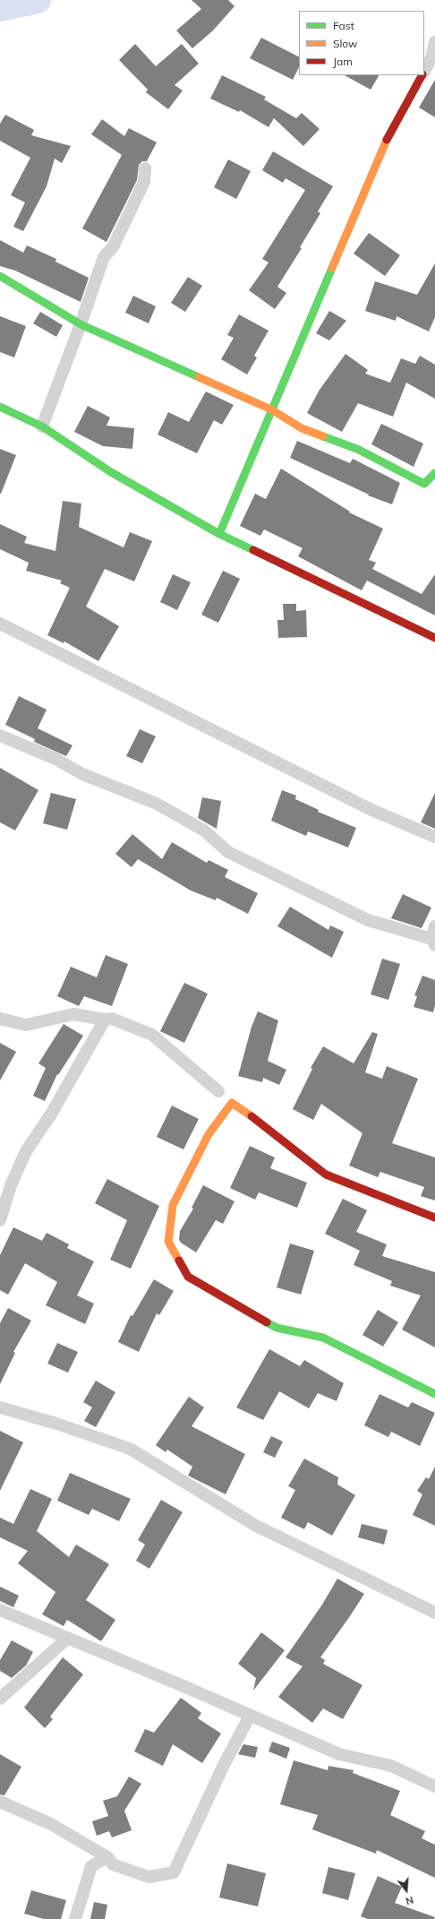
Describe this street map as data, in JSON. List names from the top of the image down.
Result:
{
  "legend": ["Fast", "Slow", "Jam"],
  "north": "bottom"
}
